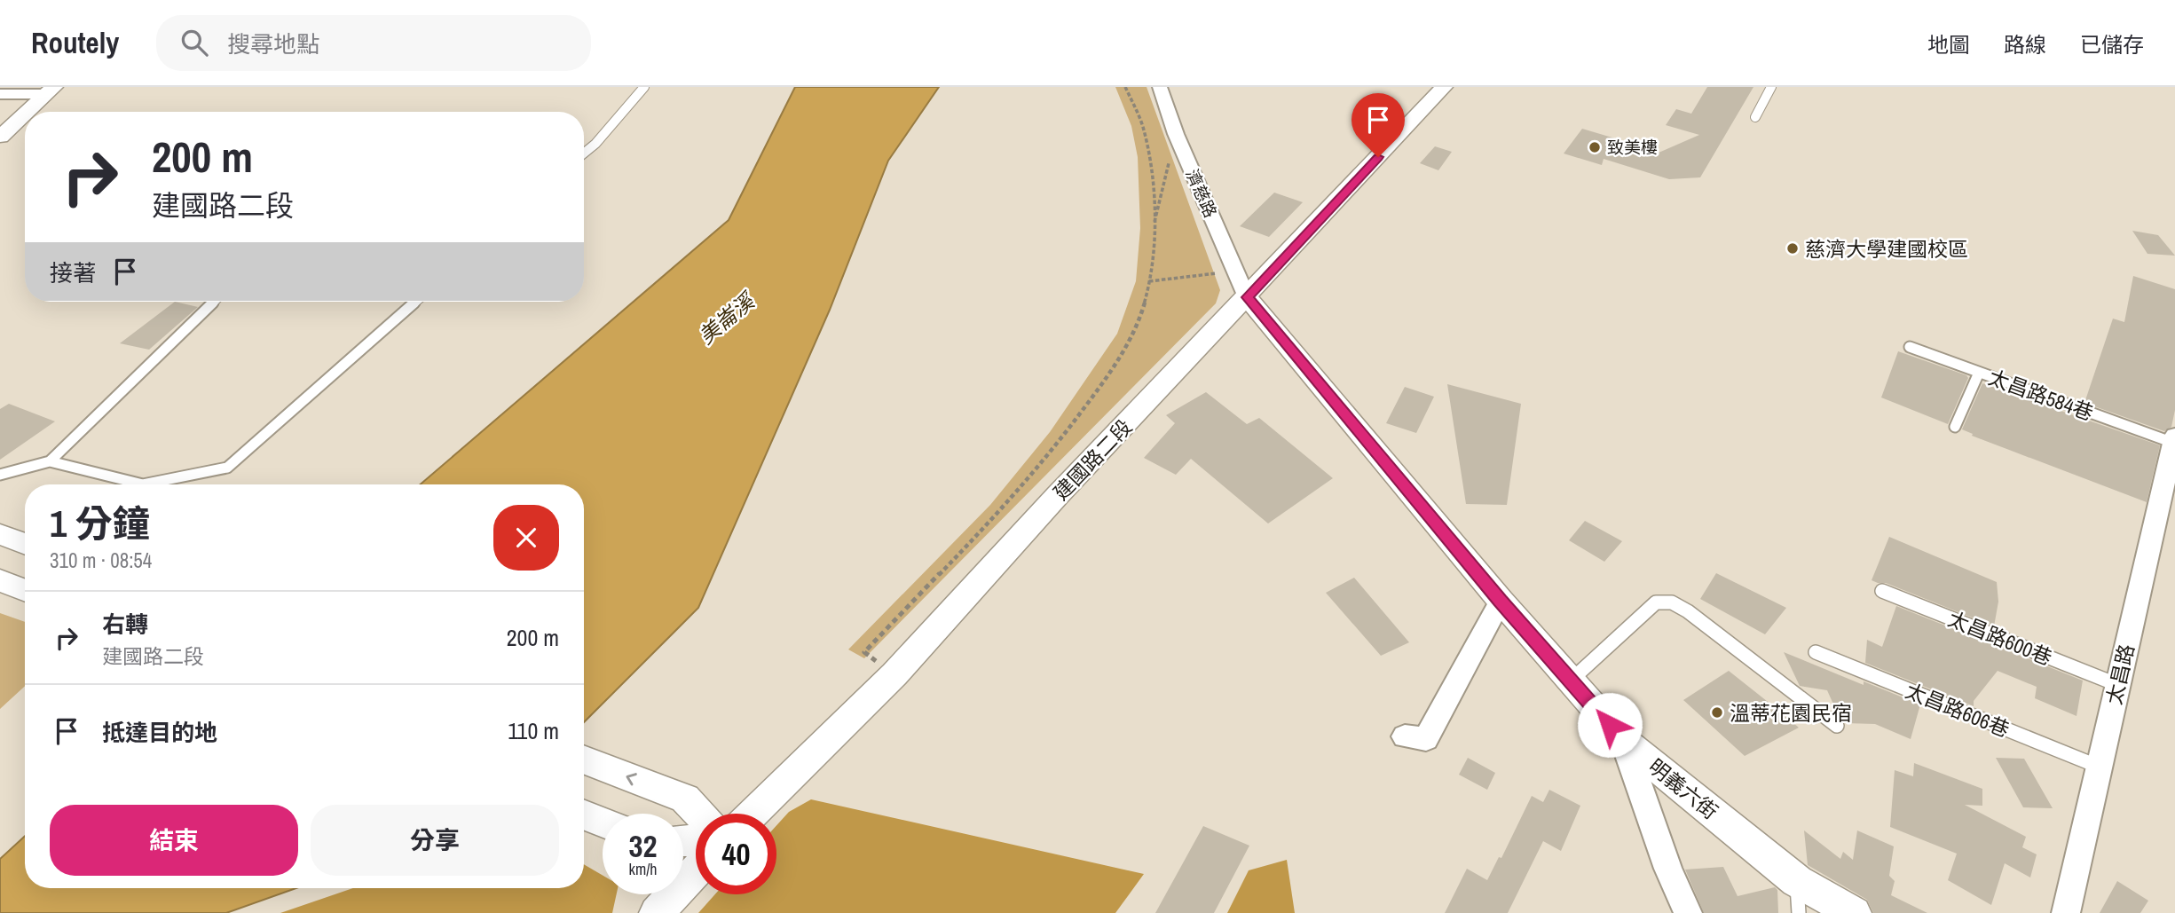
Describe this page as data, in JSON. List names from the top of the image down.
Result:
{
  "streets": {
    "street": [
      "濟慈路",
      "建國路二段",
      "太昌路",
      "明義六街"
    ],
    "lane": ["太昌路584巷", "太昌路600巷", "太昌路606巷"]
  },
  "crossings": [
    ["濟慈路", "建國路二段"],
    ["濟慈路", "明義六街"],
    ["太昌路584巷", "太昌路"],
    ["建國路二段", "明義六街"],
    ["太昌路600巷", "太昌路"],
    ["太昌路", "太昌路606巷"]
  ],
  "water": ["美崙溪"],
  "places": ["致美樓", "慈濟大學建國校區", "溫蒂花園民宿"],
  "page": {
    "header": "Routely",
    "search": "搜尋地點",
    "nav": ["地圖", "路線", "已儲存"],
    "turn": ["200 m", "建國路二段"],
    "then": "接著",
    "heading": ["1 分鐘", "310 m · 08:54"],
    "list": [
      {
        "name": "右轉",
        "note": "建國路二段",
        "value": "200 m"
      },
      {
        "name": "抵達目的地",
        "value": "110 m"
      }
    ],
    "buttons": ["結束", "分享"],
    "speed": "32 km/h",
    "limit": "40"
  }
}
